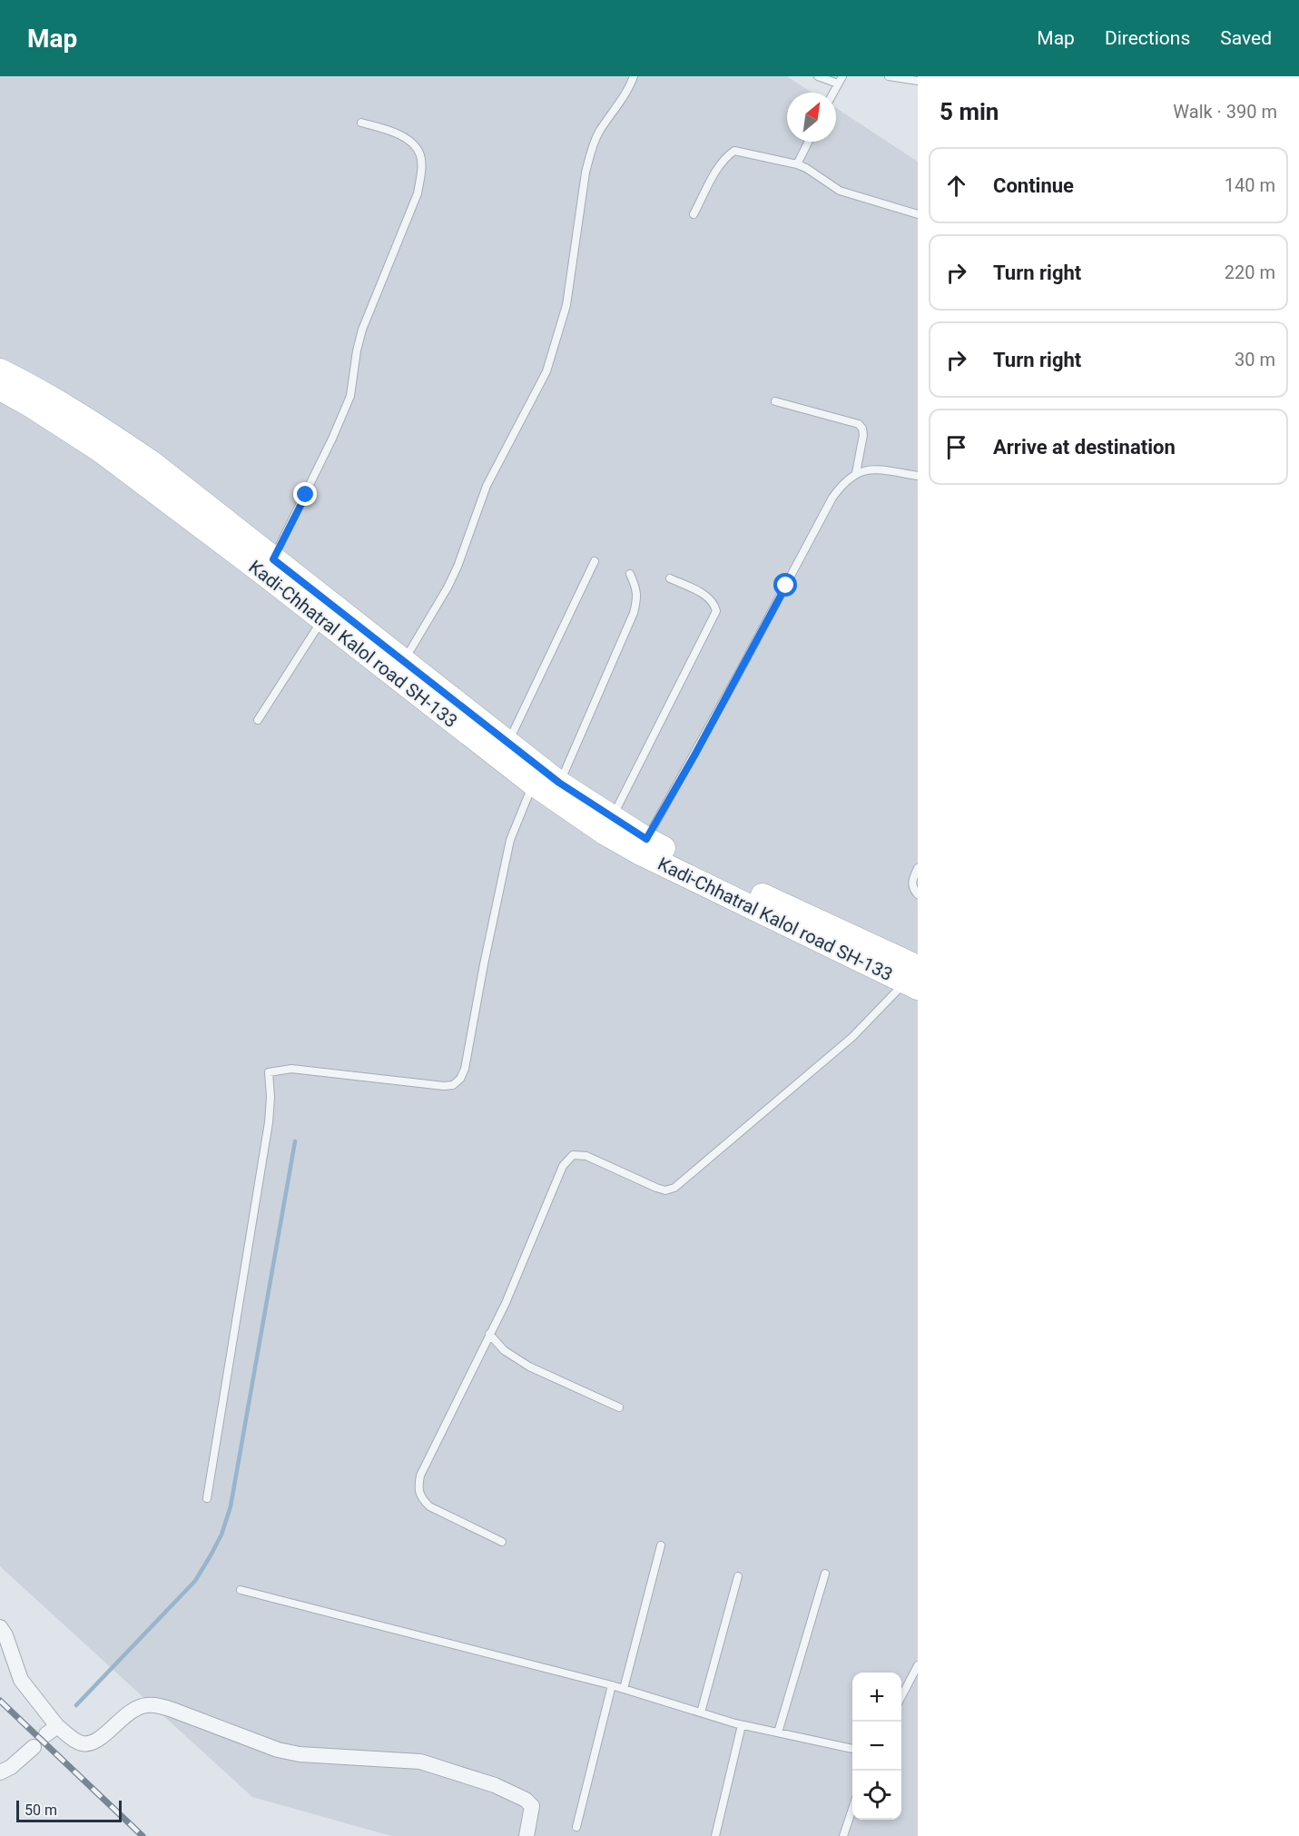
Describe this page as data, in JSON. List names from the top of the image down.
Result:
{
  "streets": {
    "main road": ["Kadi-Chhatral Kalol road SH-133"]
  },
  "scale_bar": "50 m",
  "north": "top right",
  "page": {
    "header": "Map",
    "nav": ["Map", "Directions", "Saved"],
    "heading": ["5 min", "Walk · 390 m"],
    "list": [
      ["Continue", "140 m"],
      ["Turn right", "220 m"],
      ["Turn right", "30 m"],
      "Arrive at destination"
    ],
    "map_buttons": ["+", "−"],
    "scale": "50 m"
  }
}
